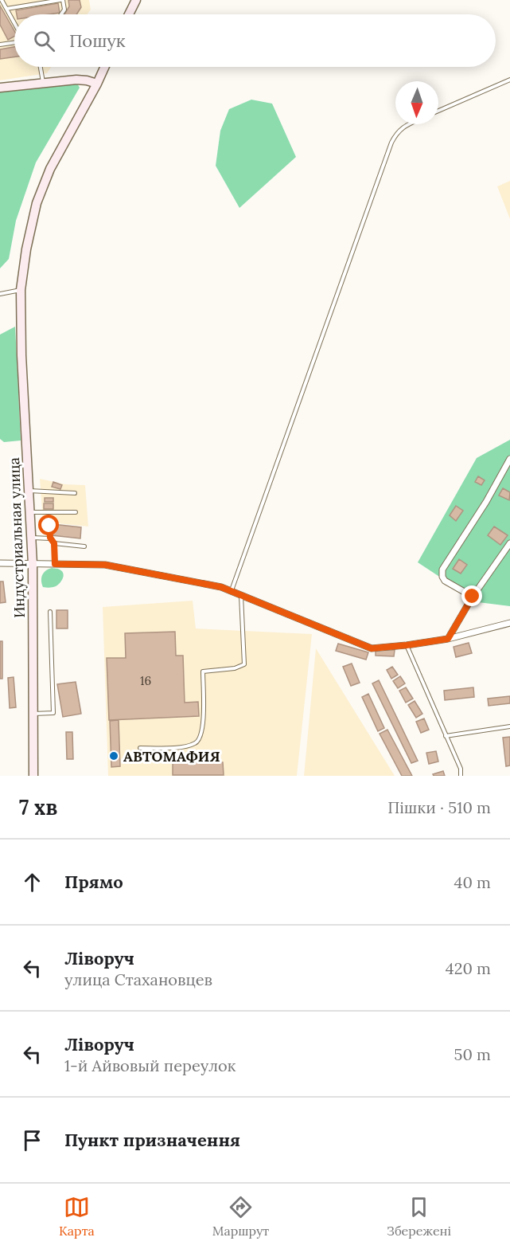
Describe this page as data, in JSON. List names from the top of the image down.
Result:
{
  "streets": {
    "main road": ["Индустриальная улица"]
  },
  "places": ["АВТОМАФИЯ"],
  "house_numbers": ["16"],
  "north": "bottom",
  "page": {
    "search": "Пошук",
    "heading": ["7 хв", "Пішки · 510 m"],
    "list": [
      ["Прямо", "40 m"],
      ["Ліворуч", "улица Стахановцев", "420 m"],
      ["Ліворуч", "1-й Айвовый переулок", "50 m"],
      "Пункт призначення"
    ],
    "nav": ["Карта", "Маршрут", "Збережені"]
  }
}
